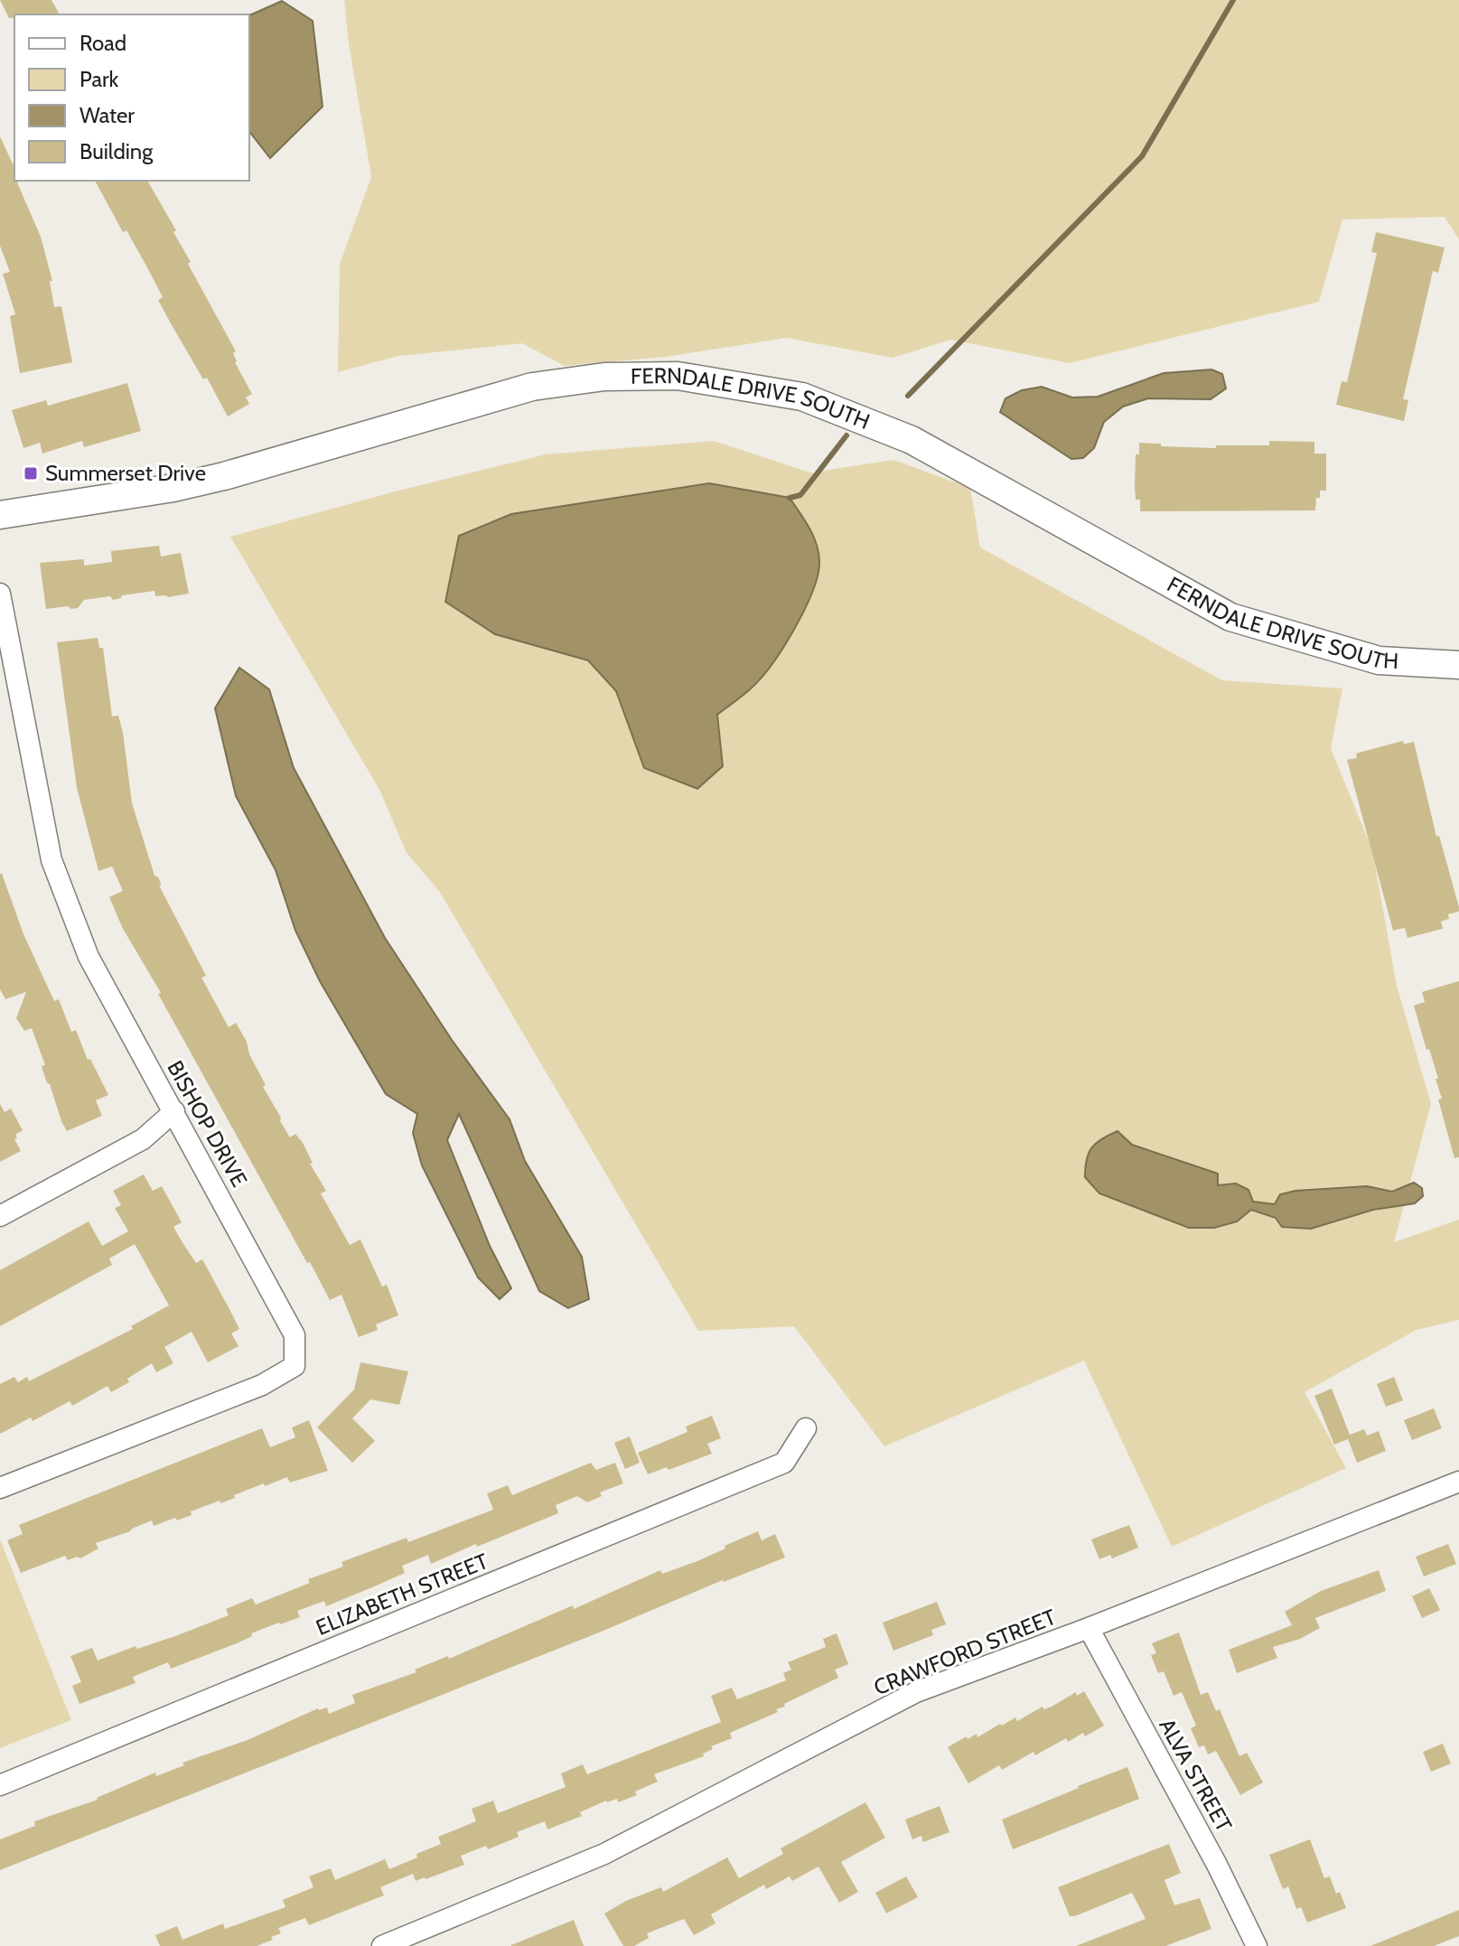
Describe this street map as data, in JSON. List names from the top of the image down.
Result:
{
  "streets": {
    "main road": ["FERNDALE DRIVE SOUTH"],
    "street": [
      "BISHOP DRIVE",
      "ELIZABETH STREET",
      "CRAWFORD STREET",
      "ALVA STREET"
    ]
  },
  "crossings": [
    ["CRAWFORD STREET", "ALVA STREET"]
  ],
  "places": {
    "transit": ["Summerset Drive"]
  },
  "legend": [
    "Road",
    "Park",
    "Water",
    "Building"
  ]
}
